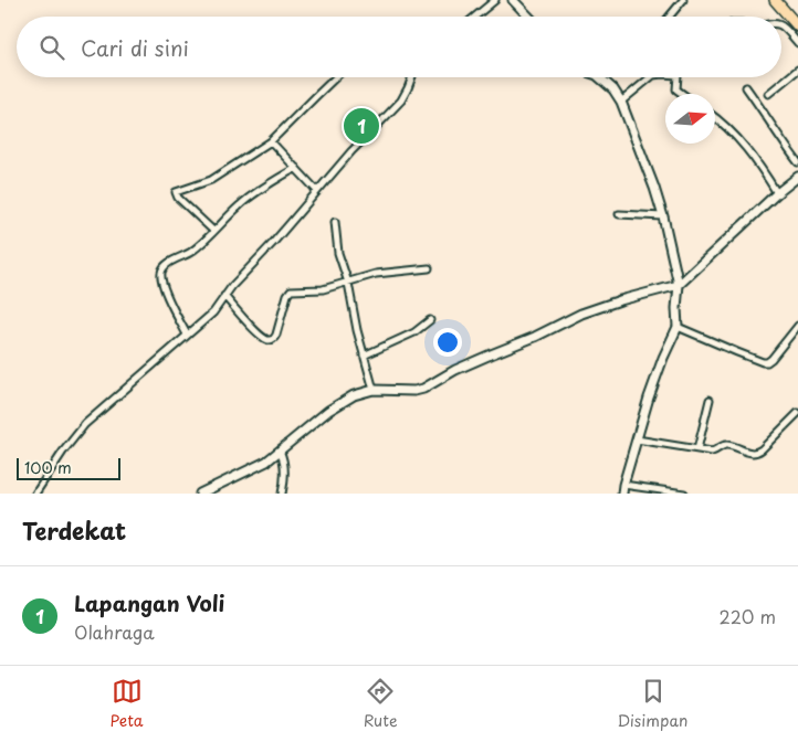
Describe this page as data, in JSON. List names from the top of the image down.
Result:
{
  "scale_bar": "100 m",
  "north": "right",
  "page": {
    "search": "Cari di sini",
    "pins": "1",
    "scale": "100 m",
    "heading": "Terdekat",
    "list": [
      {
        "mark": "1",
        "name": "Lapangan Voli",
        "note": "Olahraga",
        "value": "220 m"
      }
    ],
    "nav": ["Peta", "Rute", "Disimpan"]
  }
}
